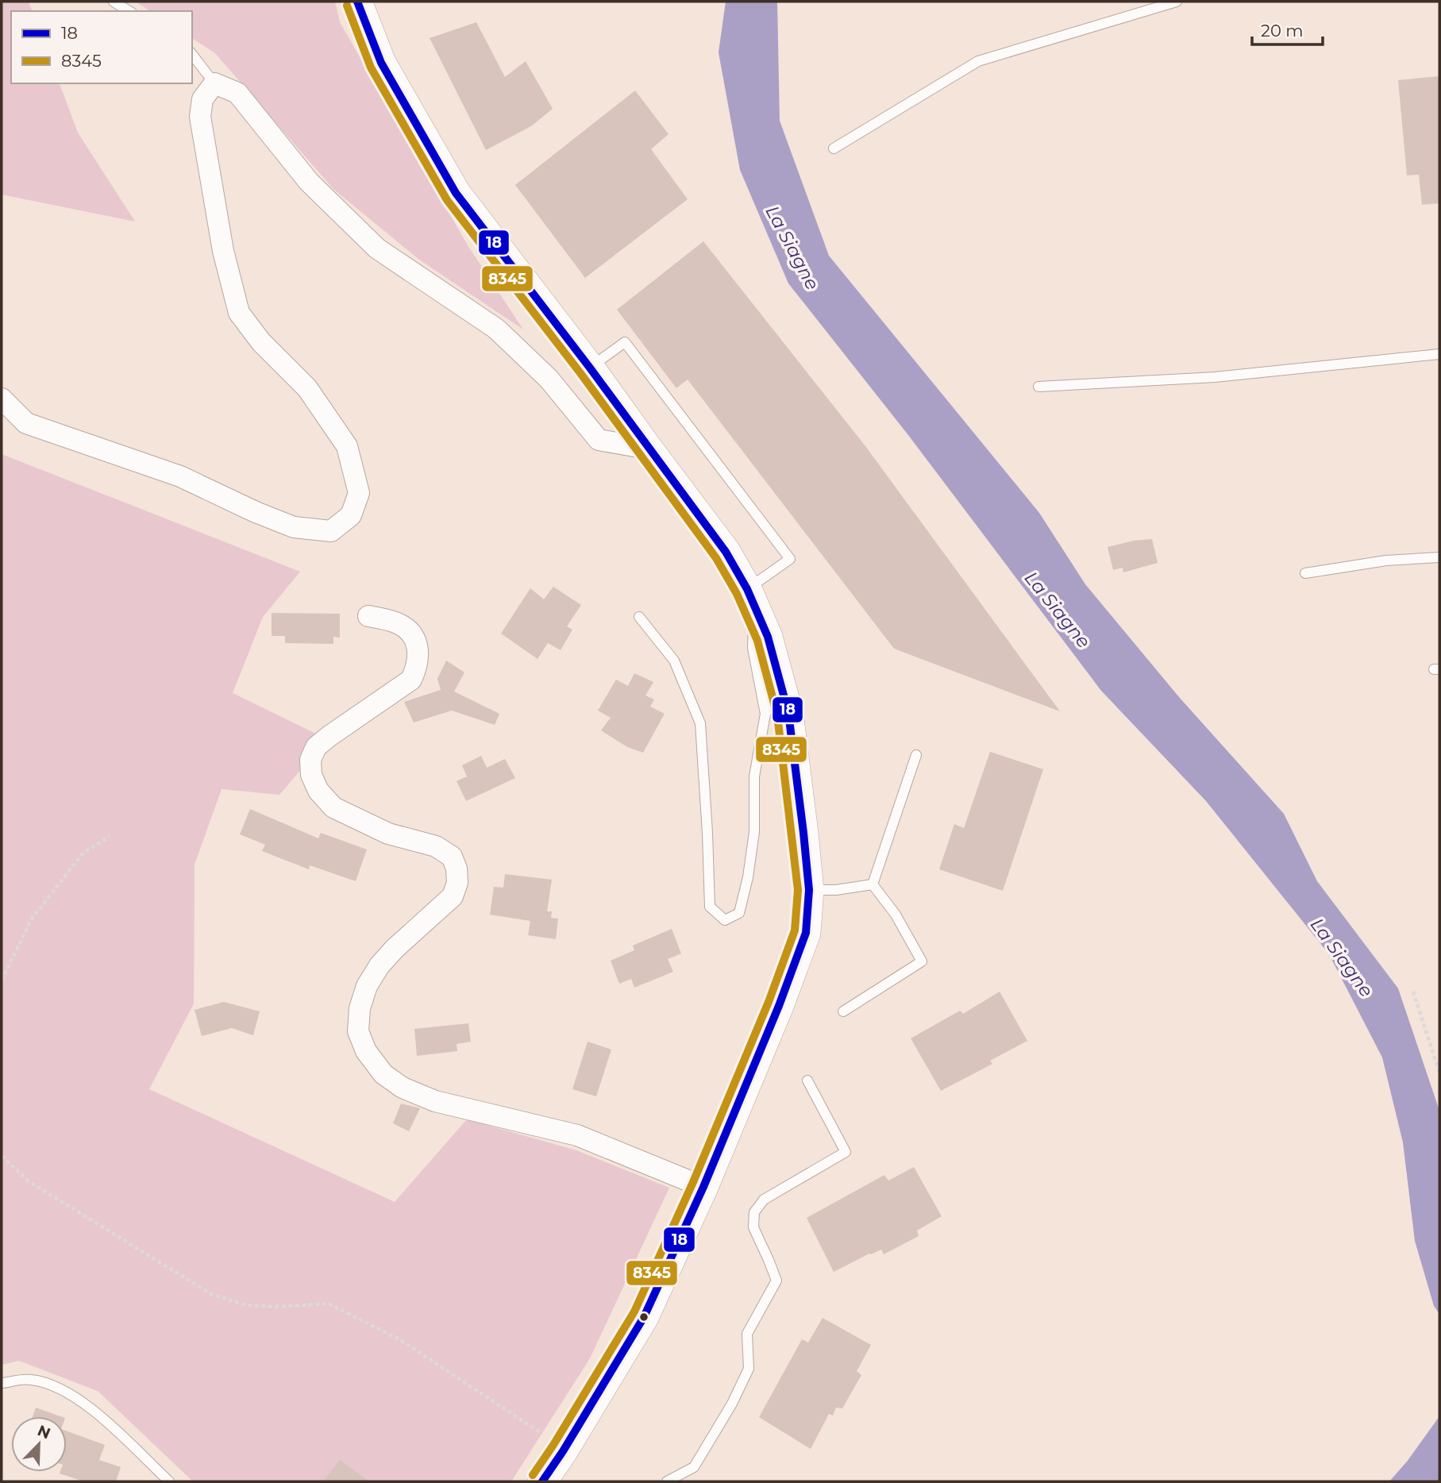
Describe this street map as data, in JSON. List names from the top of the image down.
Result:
{
  "water": ["La Siagne"],
  "lines": ["transit line 18", "transit line 8345"],
  "legend": ["18", "8345"],
  "scale_bar": "20 m",
  "north": "top right"
}
